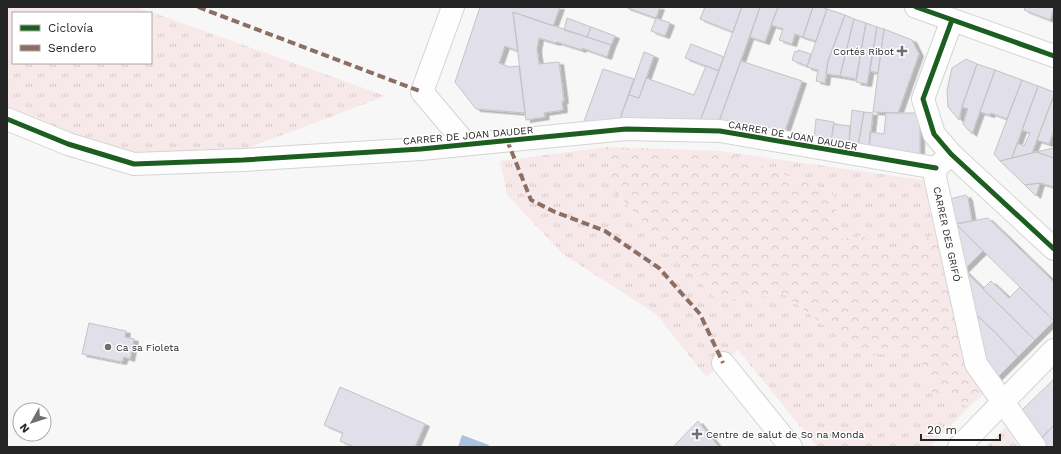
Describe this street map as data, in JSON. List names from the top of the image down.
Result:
{
  "streets": {
    "street": ["CARRER DE JOAN DAUDER", "CARRER DES GRIFÓ"]
  },
  "crossings": [
    ["CARRER DE JOAN DAUDER", "CARRER DES GRIFÓ"]
  ],
  "places": {
    "health": ["Cortés Ribot", "Centre de salut de So na Monda"],
    "other": ["Ca sa Fioleta"]
  },
  "legend": ["Ciclovía", "Sendero"],
  "scale_bar": "20 m",
  "north": "bottom left"
}
